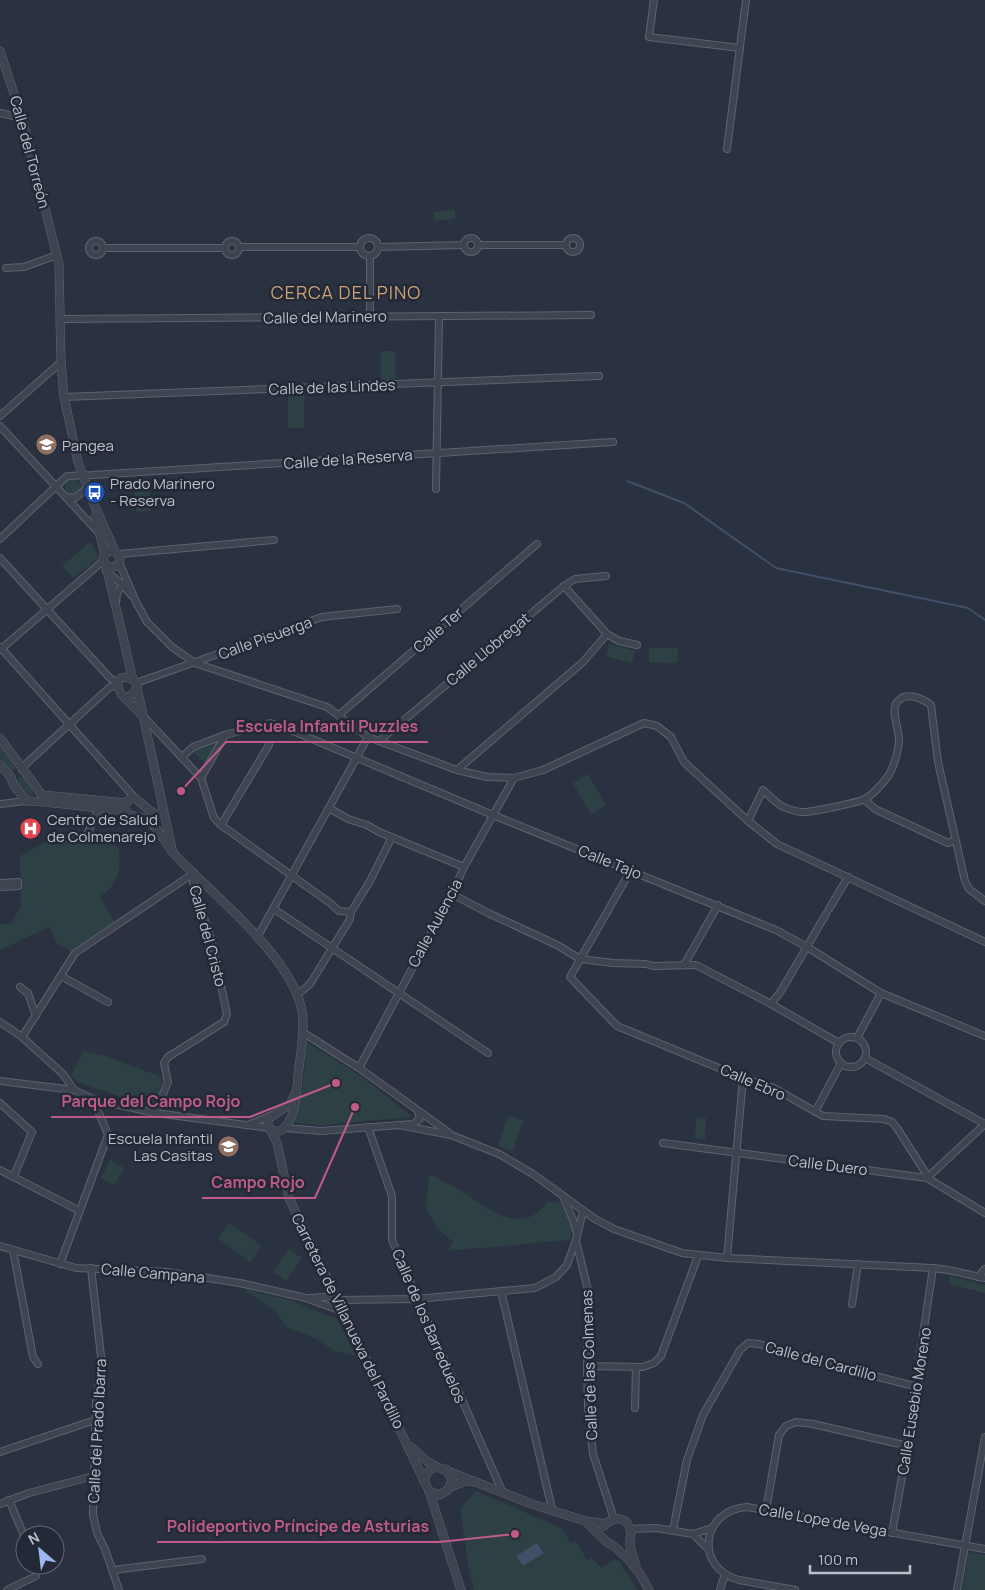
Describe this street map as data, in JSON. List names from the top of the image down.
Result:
{
  "streets": {
    "street": [
      "Calle del Torreón",
      "Calle del Marinero",
      "Calle de las Lindes",
      "Calle de la Reserva",
      "Calle Ter",
      "Calle Pisuerga",
      "Calle Llobregat",
      "Calle Tajo",
      "Calle Aulencia",
      "Calle del Cristo",
      "Calle Ebro",
      "Calle Duero",
      "Calle Campana",
      "Carretera de Villanueva del Pardillo",
      "Calle de los Barreduelos",
      "Calle del Cardillo",
      "Calle de las Colmenas",
      "Calle Eusebio Moreno",
      "Calle del Prado Ibarra",
      "Calle Lope de Vega"
    ]
  },
  "crossings": [
    ["Calle del Torreón", "Calle del Marinero"],
    ["Calle del Torreón", "Calle de las Lindes"],
    ["Calle del Torreón", "Calle de la Reserva"],
    ["Calle Tajo", "Calle Aulencia"],
    ["Calle Ebro", "Calle Duero"],
    ["Calle Campana", "Calle del Prado Ibarra"],
    ["Calle del Cardillo", "Calle Eusebio Moreno"],
    ["Calle Eusebio Moreno", "Calle Lope de Vega"]
  ],
  "districts": ["CERCA DEL PINO"],
  "places": {
    "school or university": ["Pangea", "Escuela Infantil Las Casitas"],
    "bus stop": ["Prado Marinero - Reserva"],
    "other": [
      "Escuela Infantil Puzzles",
      "Parque del Campo Rojo",
      "Campo Rojo",
      "Polideportivo Príncipe de Asturias"
    ],
    "hospital": ["Centro de Salud de Colmenarejo"]
  },
  "scale_bar": "100 m",
  "north": "top left"
}
